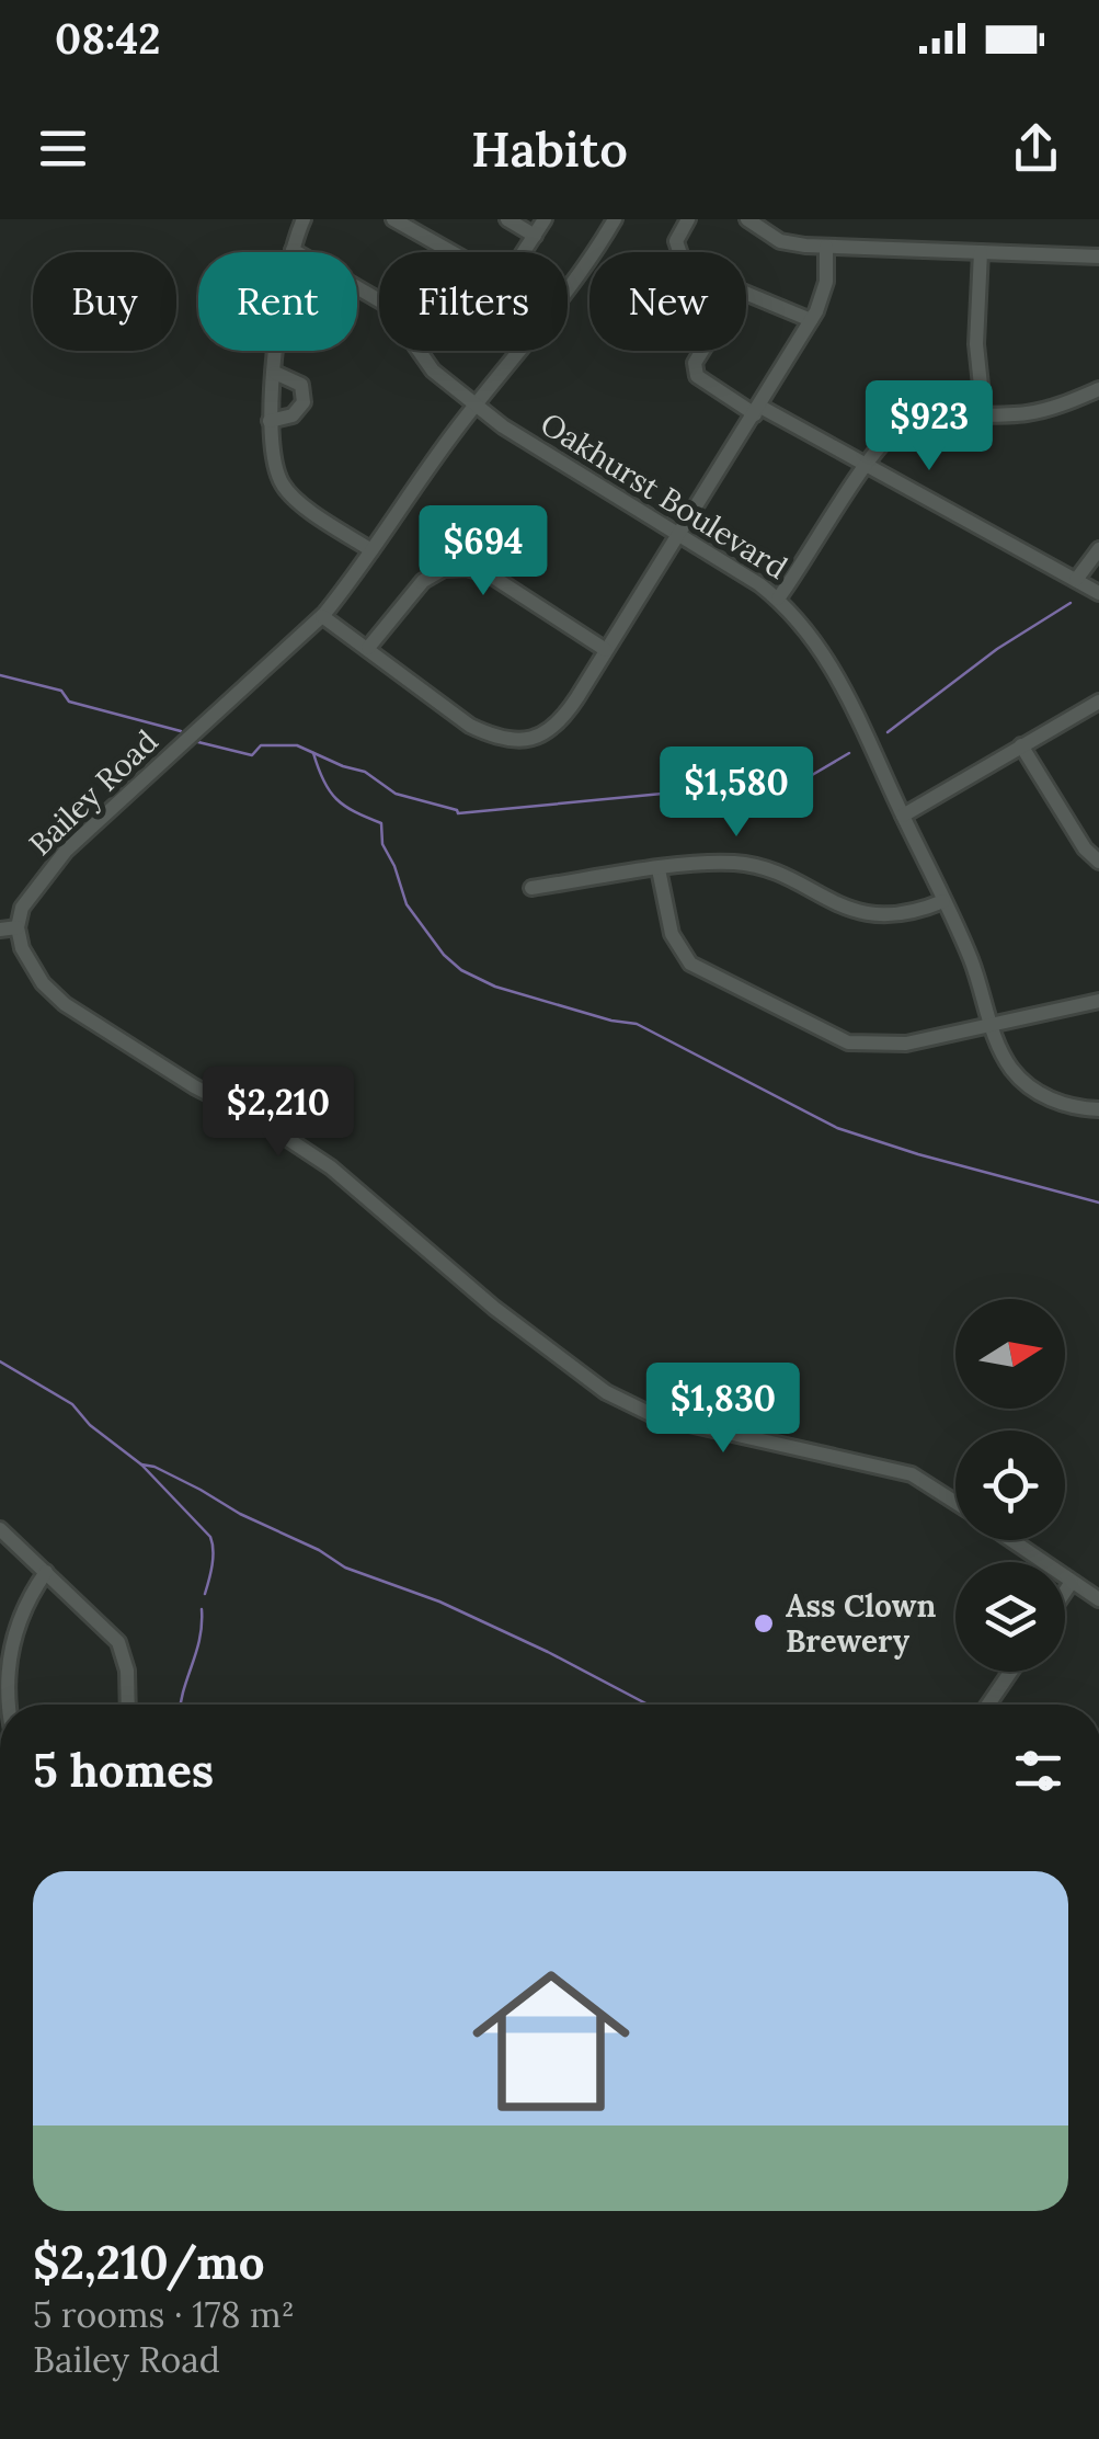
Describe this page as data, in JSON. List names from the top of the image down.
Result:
{
  "streets": {
    "street": ["Oakhurst Boulevard", "Bailey Road"]
  },
  "crossings": [
    ["Oakhurst Boulevard", "Bailey Road"]
  ],
  "places": ["Ass Clown Brewery"],
  "north": "right",
  "page": {
    "status": "08:42",
    "header": "Habito",
    "chip": [
      "Buy",
      "Rent",
      "Filters",
      "New"
    ],
    "price": [
      "$923",
      "$694",
      "$1,580",
      "$2,210",
      "$1,830"
    ],
    "heading": "5 homes",
    "list": [
      {
        "name": "$2,210/mo",
        "note": "5 rooms · 178 m² · Bailey Road"
      }
    ]
  }
}
